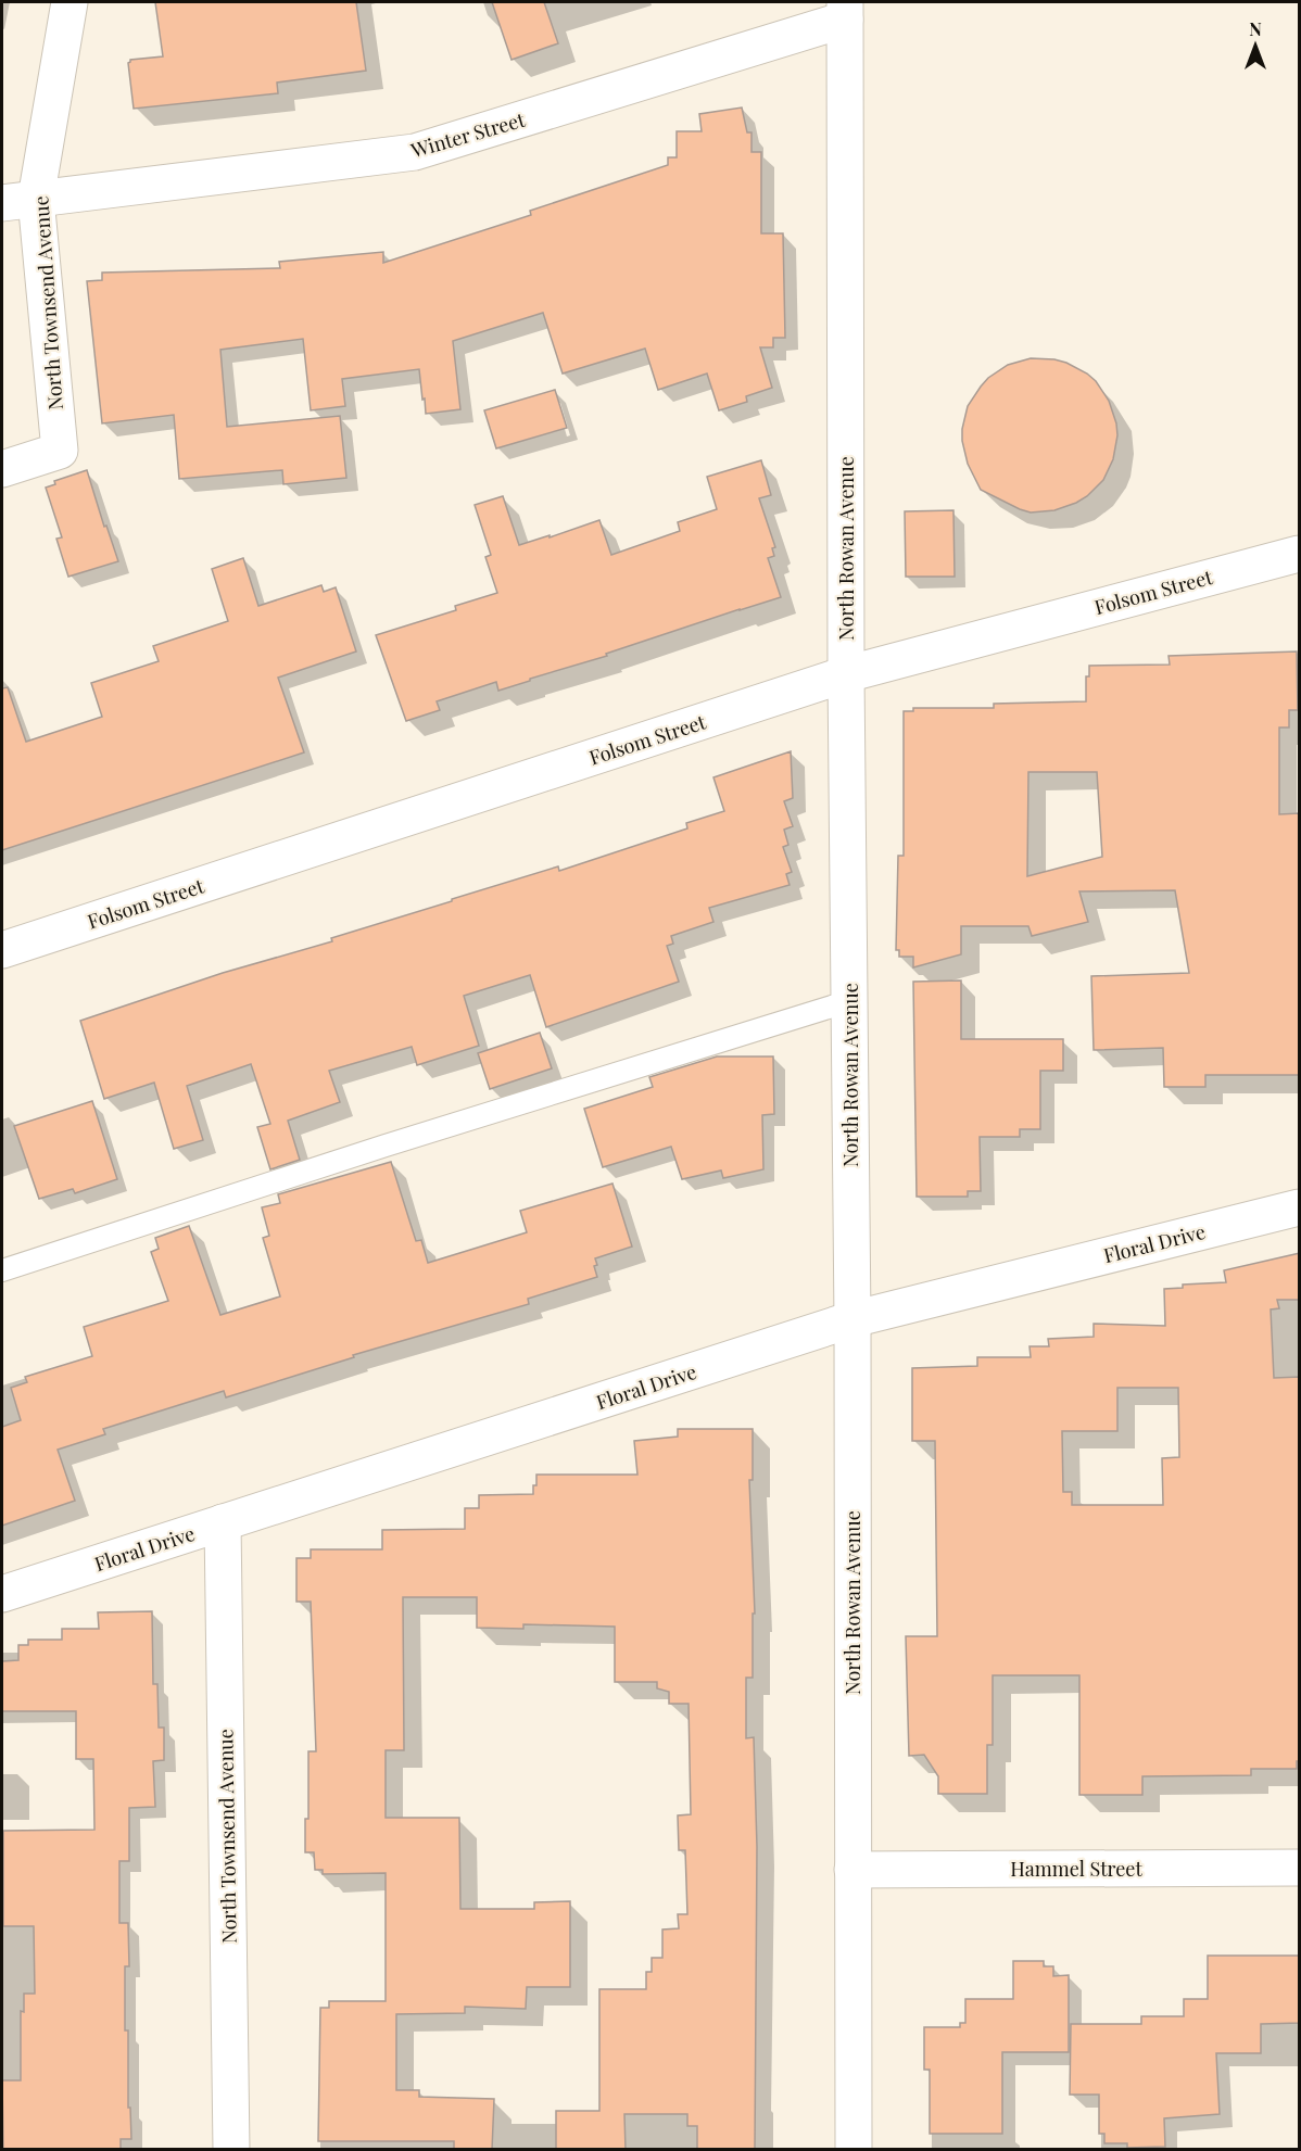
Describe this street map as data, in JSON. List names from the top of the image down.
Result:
{
  "streets": {
    "street": [
      "Winter Street",
      "North Townsend Avenue",
      "North Rowan Avenue",
      "Folsom Street",
      "Floral Drive",
      "Hammel Street"
    ]
  },
  "crossings": [
    ["Winter Street", "North Townsend Avenue"],
    ["Winter Street", "North Rowan Avenue"],
    ["North Townsend Avenue", "Floral Drive"],
    ["North Rowan Avenue", "Folsom Street"],
    ["North Rowan Avenue", "Floral Drive"],
    ["North Rowan Avenue", "Hammel Street"]
  ],
  "north": "top"
}
